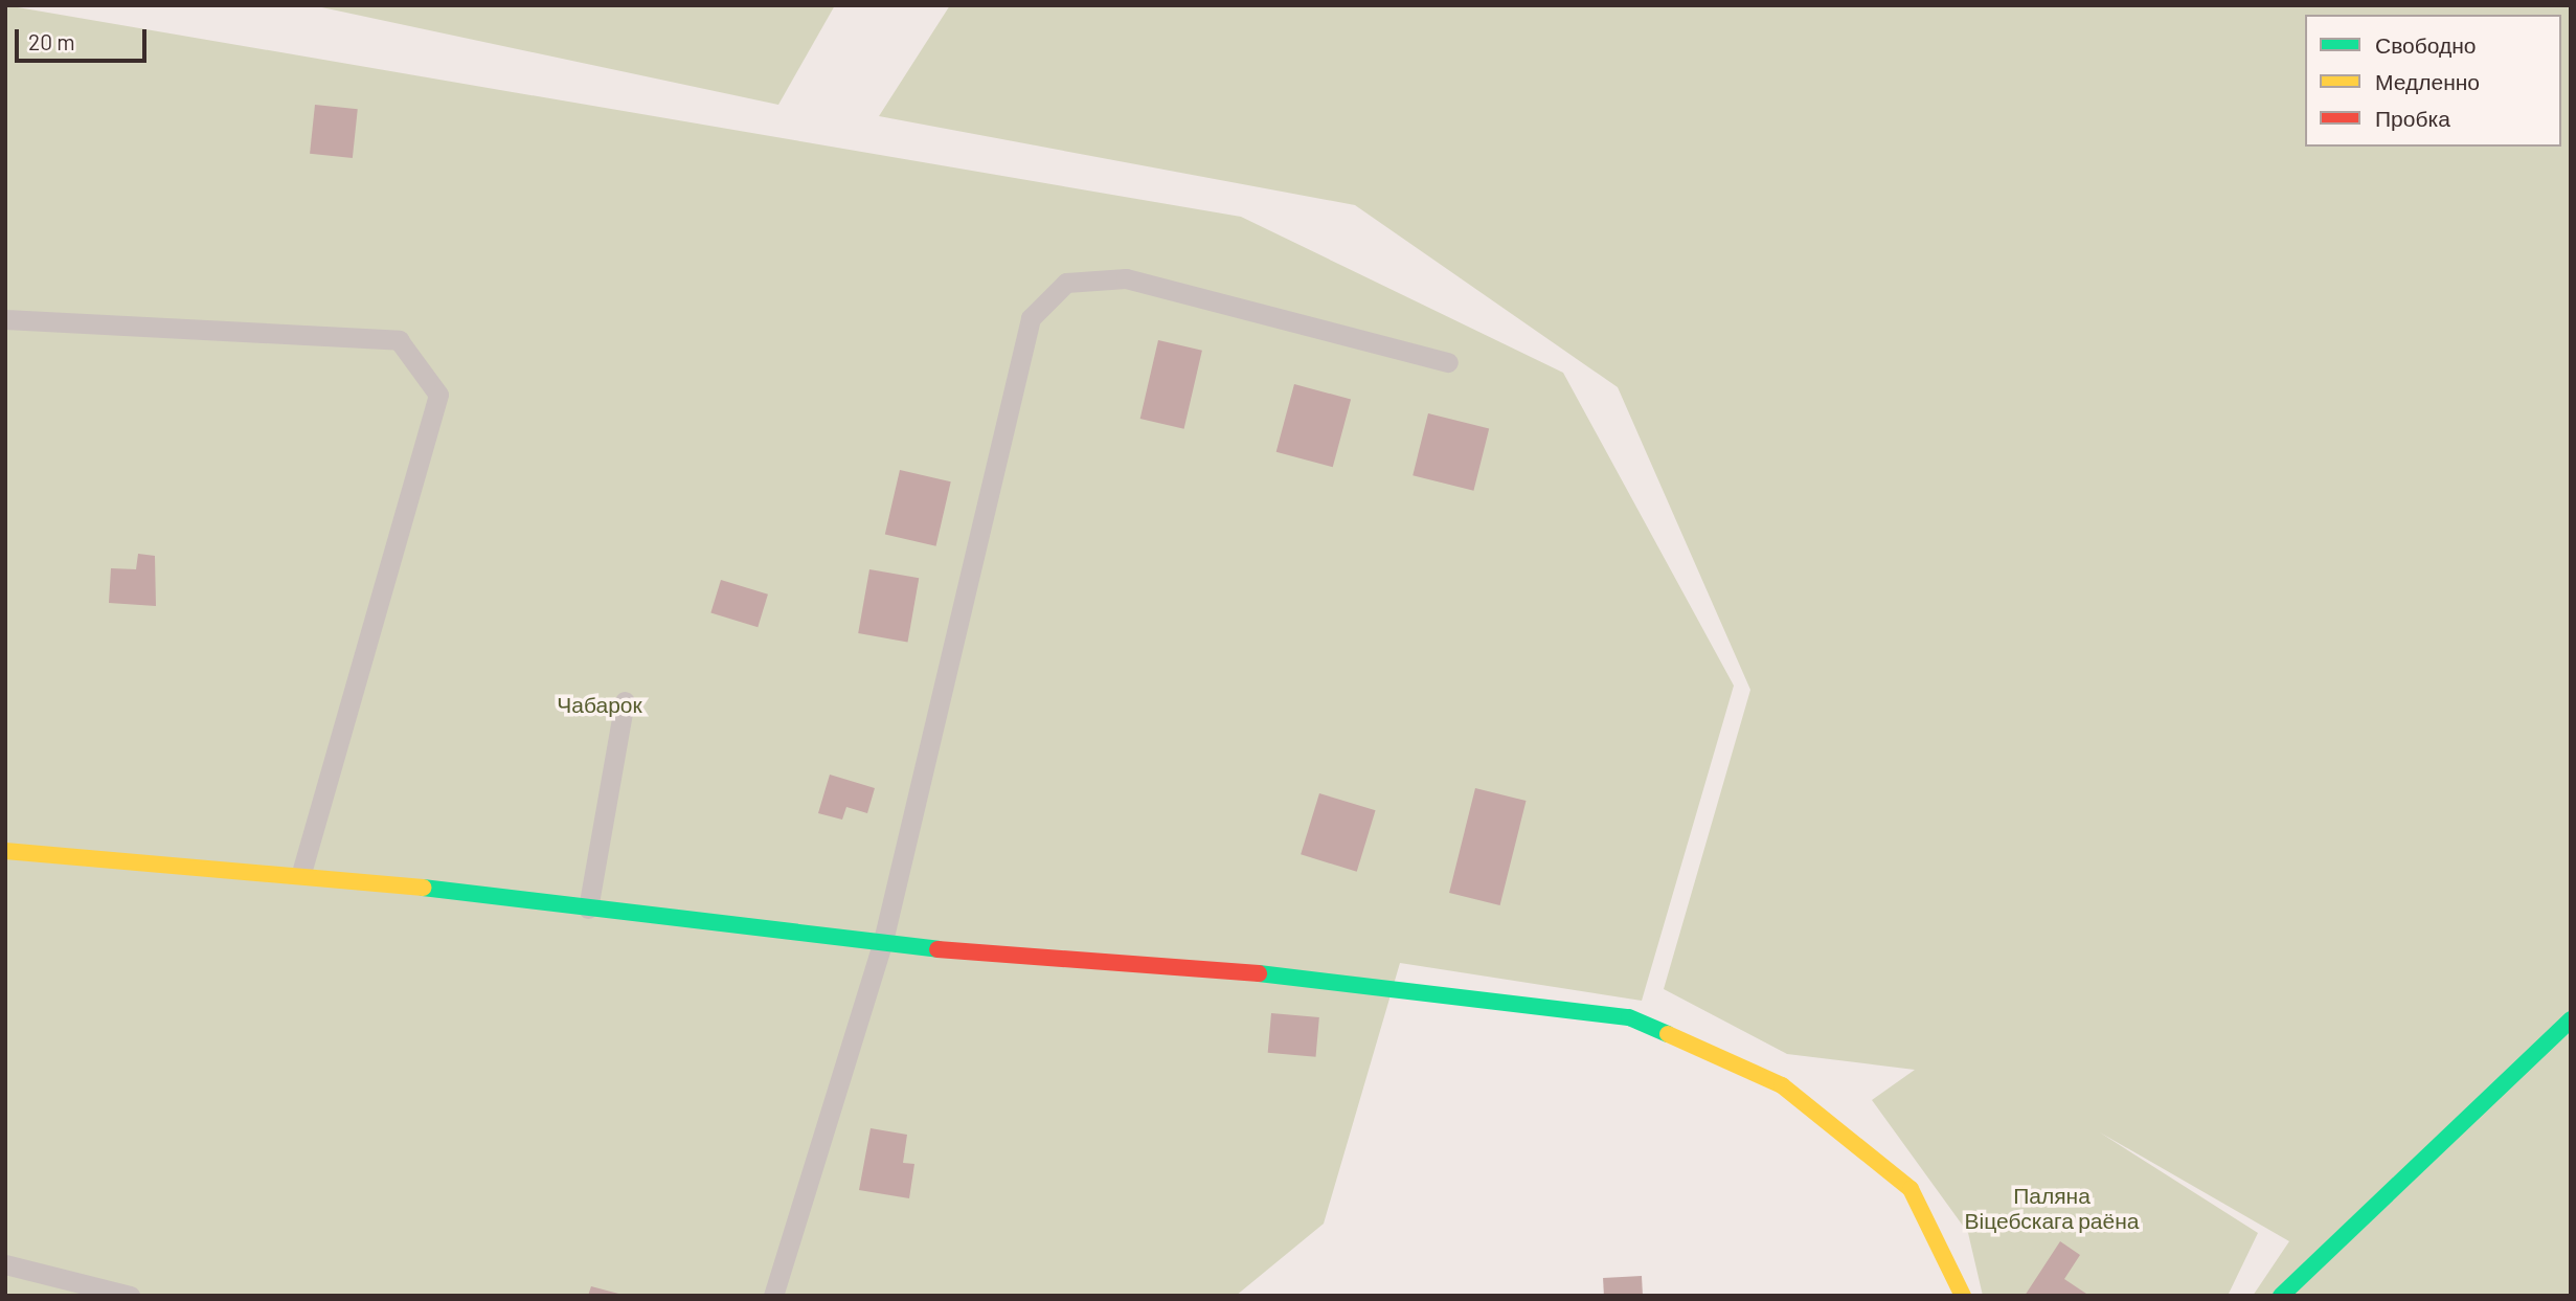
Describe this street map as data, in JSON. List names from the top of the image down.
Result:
{
  "parks": ["Чабарок", "Паляна Віцебскага раёна"],
  "legend": ["Свободно", "Медленно", "Пробка"],
  "scale_bar": "20 m"
}
